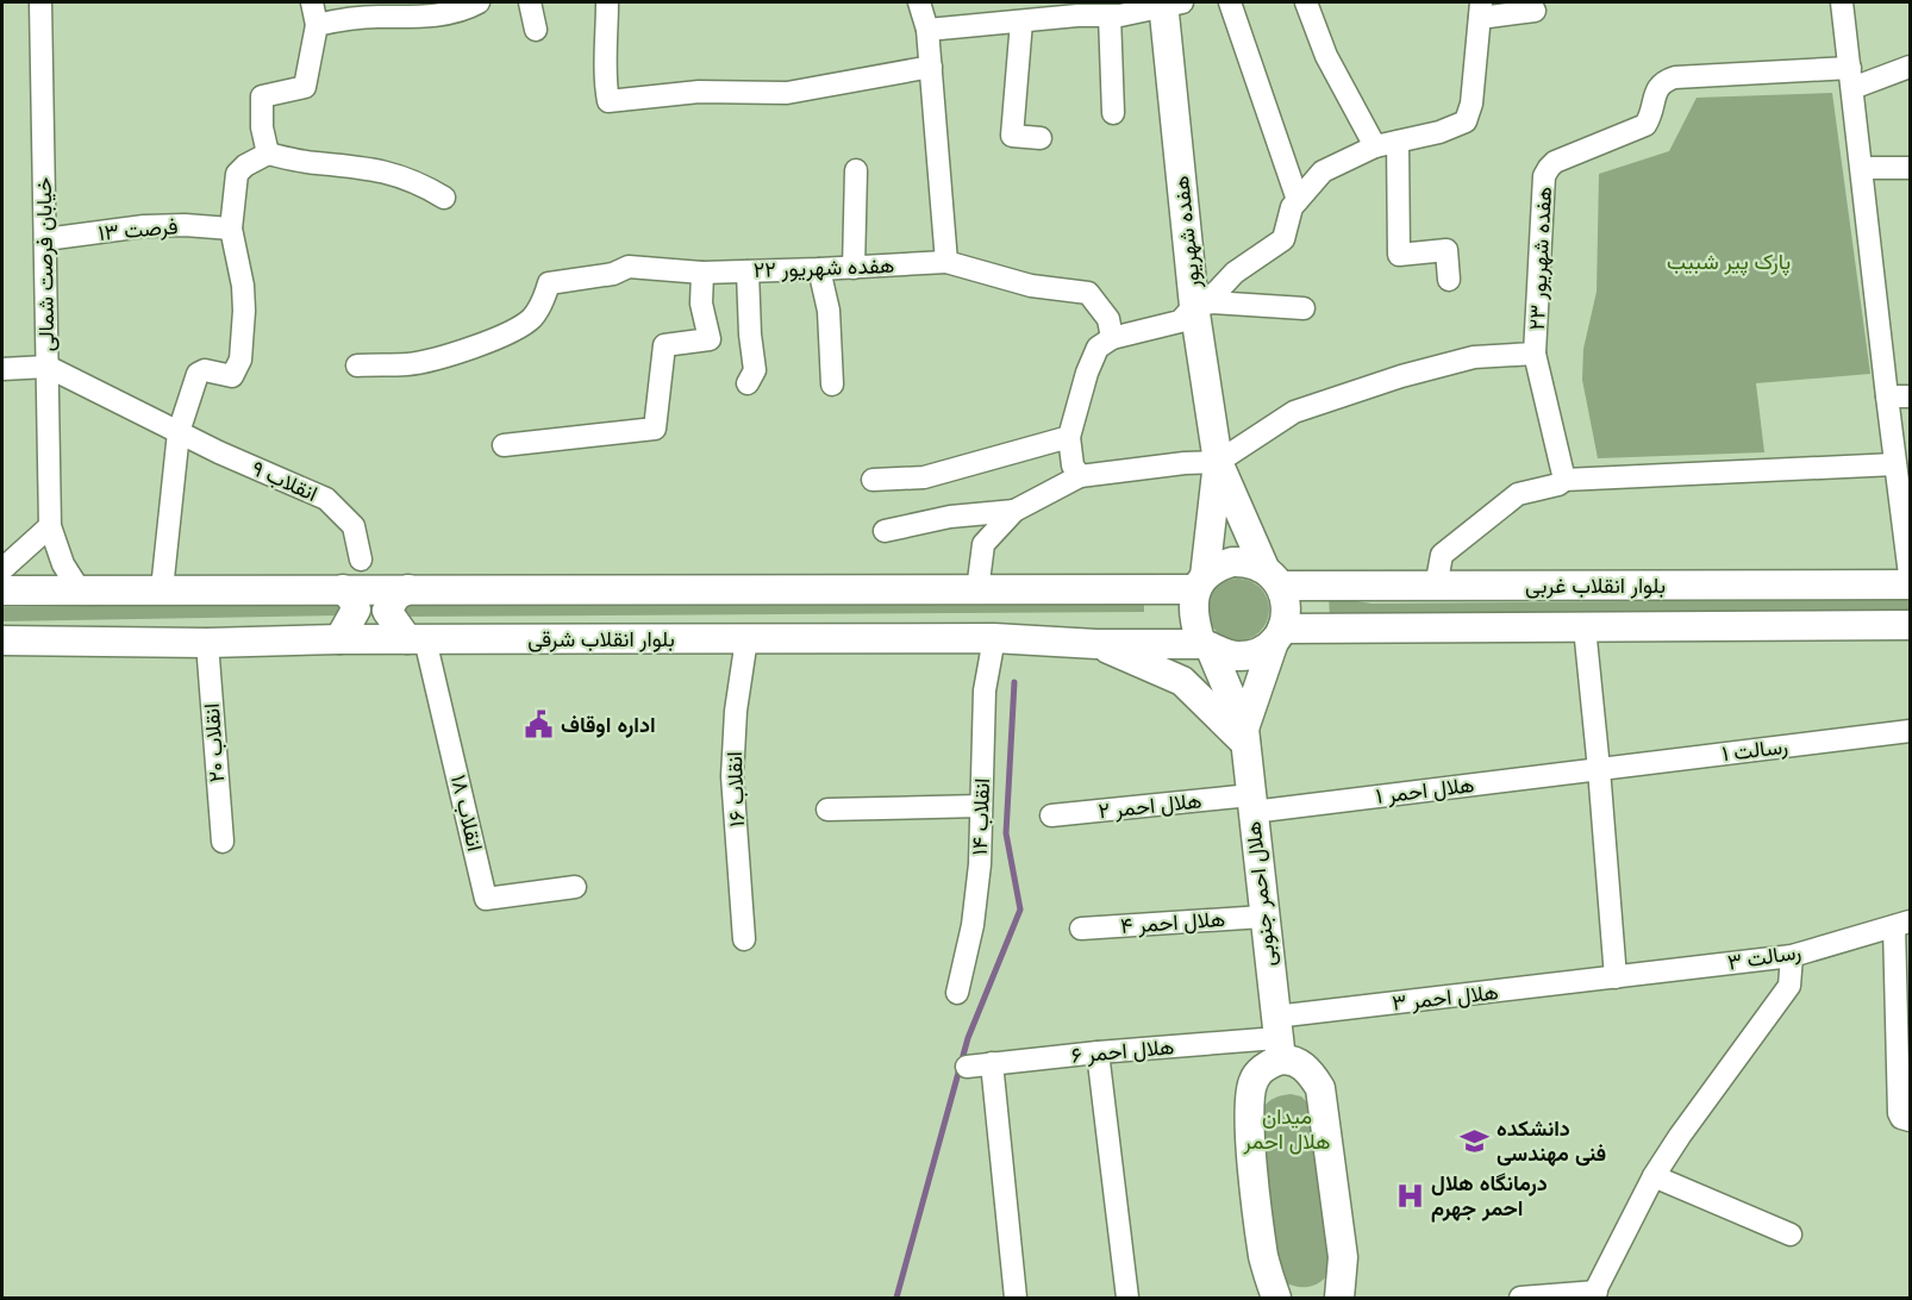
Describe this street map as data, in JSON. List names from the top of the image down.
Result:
{
  "streets": {
    "main road": [
      "هفده شهریور",
      "بلوار انقلاب غربی",
      "بلوار انقلاب شرقی",
      "هلال احمر جنوبی"
    ],
    "street": [
      "فرصت ۱۳",
      "هفده شهریور ۲۳",
      "خیابان فرصت شمالی",
      "هفده شهریور ۲۲",
      "انقلاب ۹",
      "انقلاب ۲۰",
      "رسالت ۱",
      "انقلاب ۱۶",
      "هلال احمر ۱",
      "هلال احمر ۲",
      "انقلاب ۱۸",
      "انقلاب ۱۴",
      "هلال احمر ۴",
      "رسالت ۳",
      "هلال احمر ۳",
      "هلال احمر ۶"
    ]
  },
  "crossings": [
    ["فرصت ۱۳", "خیابان فرصت شمالی"],
    ["هفده شهریور", "هفده شهریور ۲۳"],
    ["هفده شهریور", "بلوار انقلاب غربی"],
    ["هفده شهریور", "بلوار انقلاب شرقی"],
    ["هفده شهریور", "هلال احمر جنوبی"],
    ["خیابان فرصت شمالی", "انقلاب ۹"],
    ["بلوار انقلاب غربی", "بلوار انقلاب شرقی"],
    ["بلوار انقلاب غربی", "هلال احمر جنوبی"],
    ["بلوار انقلاب شرقی", "انقلاب ۲۰"],
    ["بلوار انقلاب شرقی", "انقلاب ۱۶"],
    ["بلوار انقلاب شرقی", "انقلاب ۱۸"],
    ["بلوار انقلاب شرقی", "انقلاب ۱۴"],
    ["بلوار انقلاب شرقی", "هلال احمر جنوبی"],
    ["رسالت ۱", "هلال احمر ۱"],
    ["هلال احمر ۱", "هلال احمر ۲"],
    ["هلال احمر ۱", "هلال احمر جنوبی"],
    ["هلال احمر ۲", "هلال احمر جنوبی"],
    ["هلال احمر جنوبی", "هلال احمر ۴"],
    ["هلال احمر جنوبی", "هلال احمر ۳"],
    ["هلال احمر جنوبی", "هلال احمر ۶"],
    ["رسالت ۳", "هلال احمر ۳"],
    ["هلال احمر ۳", "هلال احمر ۶"]
  ],
  "parks": ["پارک پیر شبیب", "میدان هلال احمر"],
  "places": {
    "public building": ["اداره اوقاف"],
    "school or university": ["دانشکده فنی مهندسی"],
    "hospital": ["درمانگاه هلال احمر جهرم"]
  }
}
